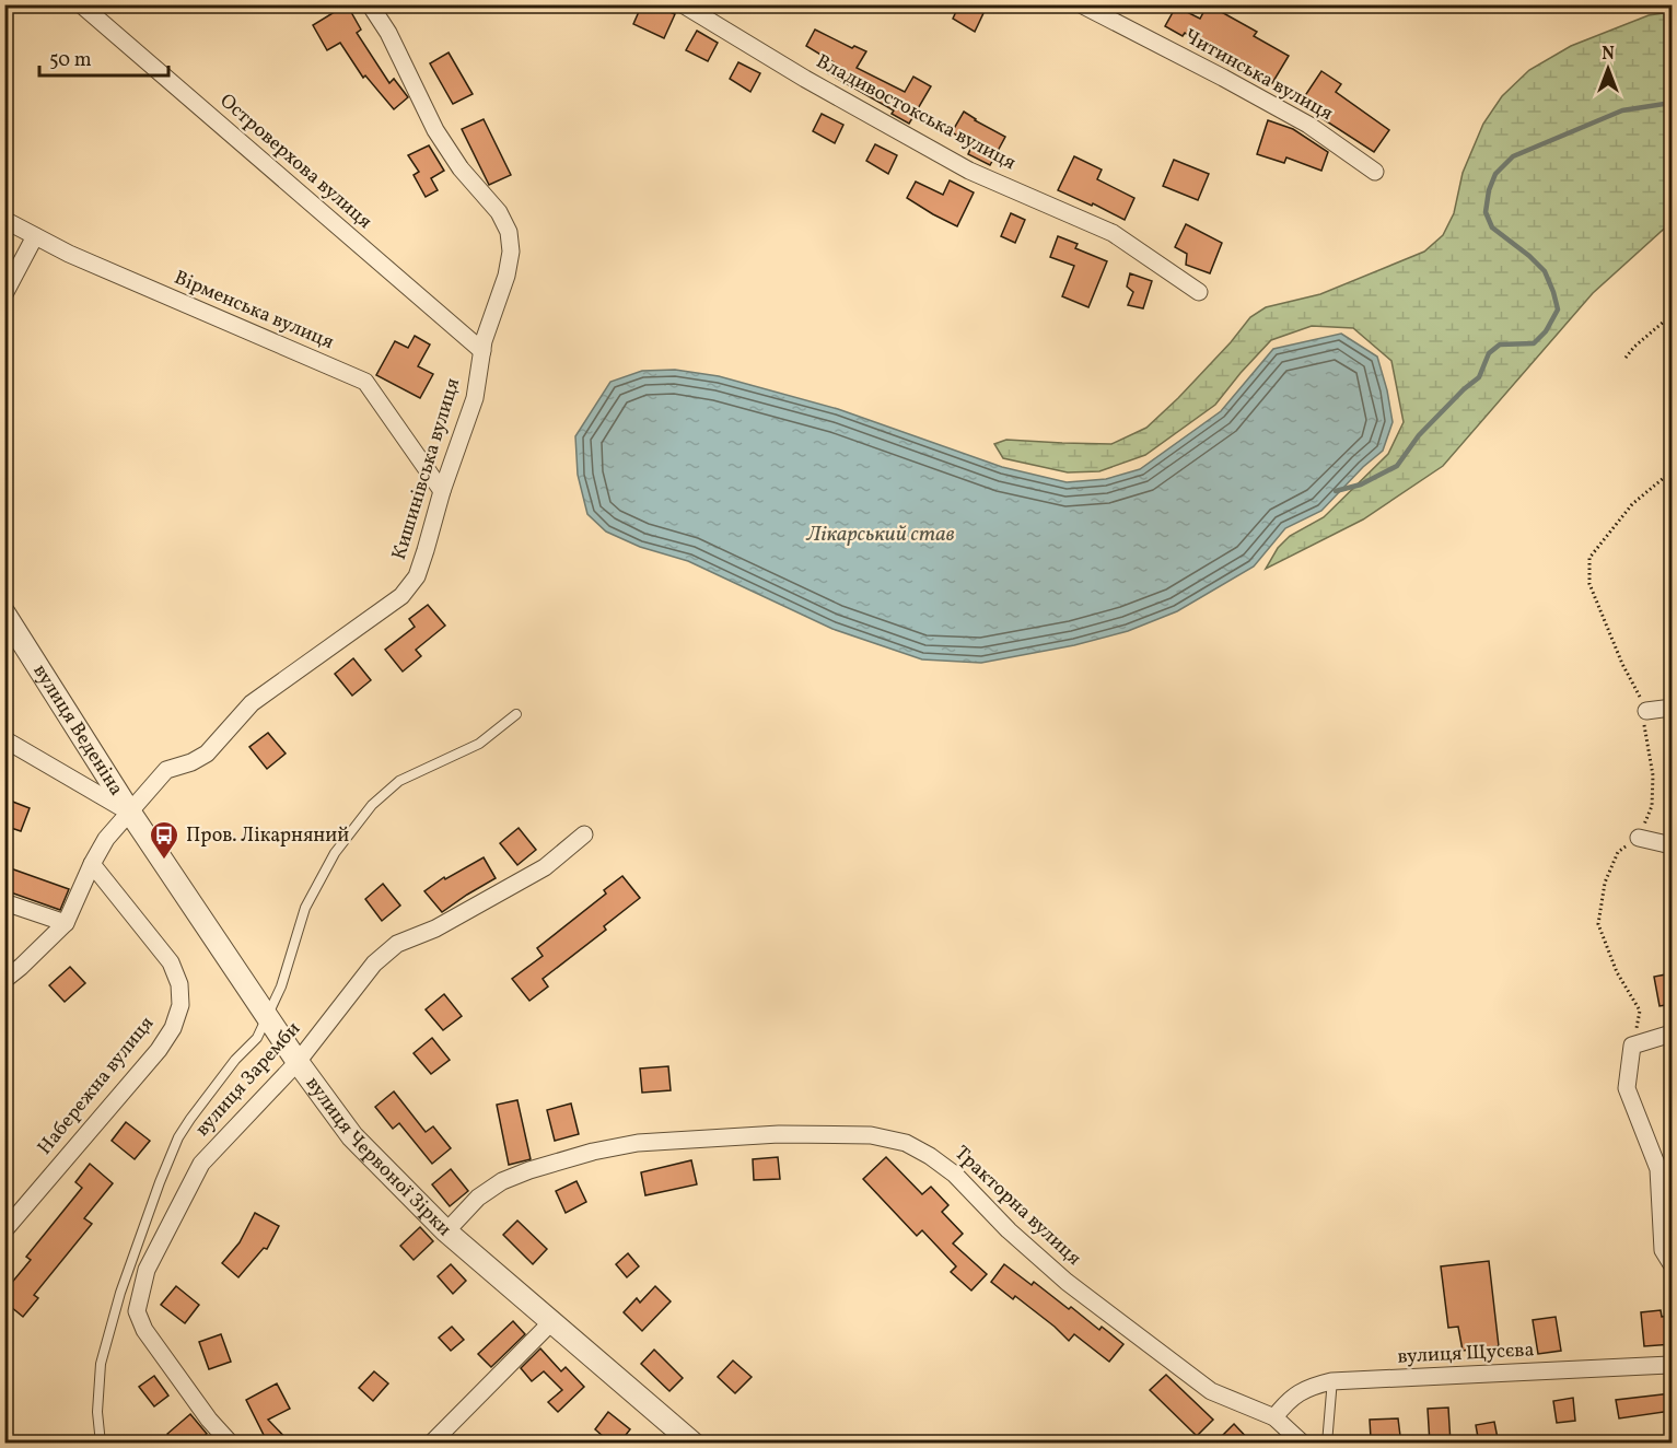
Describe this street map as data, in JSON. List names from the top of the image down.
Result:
{
  "streets": {
    "street": [
      "Читинська вулиця",
      "Владивостокська вулиця",
      "Островерхова вулиця",
      "Вірменська вулиця",
      "Кишинівська вулиця",
      "вулиця Веденіна",
      "вулиця Заремби",
      "Набережна вулиця",
      "вулиця Червоної Зірки",
      "Тракторна вулиця",
      "вулиця Щусєва"
    ]
  },
  "crossings": [
    ["Островерхова вулиця", "Кишинівська вулиця"],
    ["Вірменська вулиця", "Кишинівська вулиця"],
    ["Кишинівська вулиця", "вулиця Веденіна"],
    ["Кишинівська вулиця", "Набережна вулиця"],
    ["Кишинівська вулиця", "вулиця Червоної Зірки"],
    ["вулиця Веденіна", "вулиця Червоної Зірки"],
    ["вулиця Заремби", "вулиця Червоної Зірки"],
    ["вулиця Червоної Зірки", "Тракторна вулиця"],
    ["Тракторна вулиця", "вулиця Щусєва"]
  ],
  "water": ["Лікарський став"],
  "places": {
    "bus stop": ["Пров. Лікарняний"]
  },
  "scale_bar": "50 m",
  "north": "top"
}
